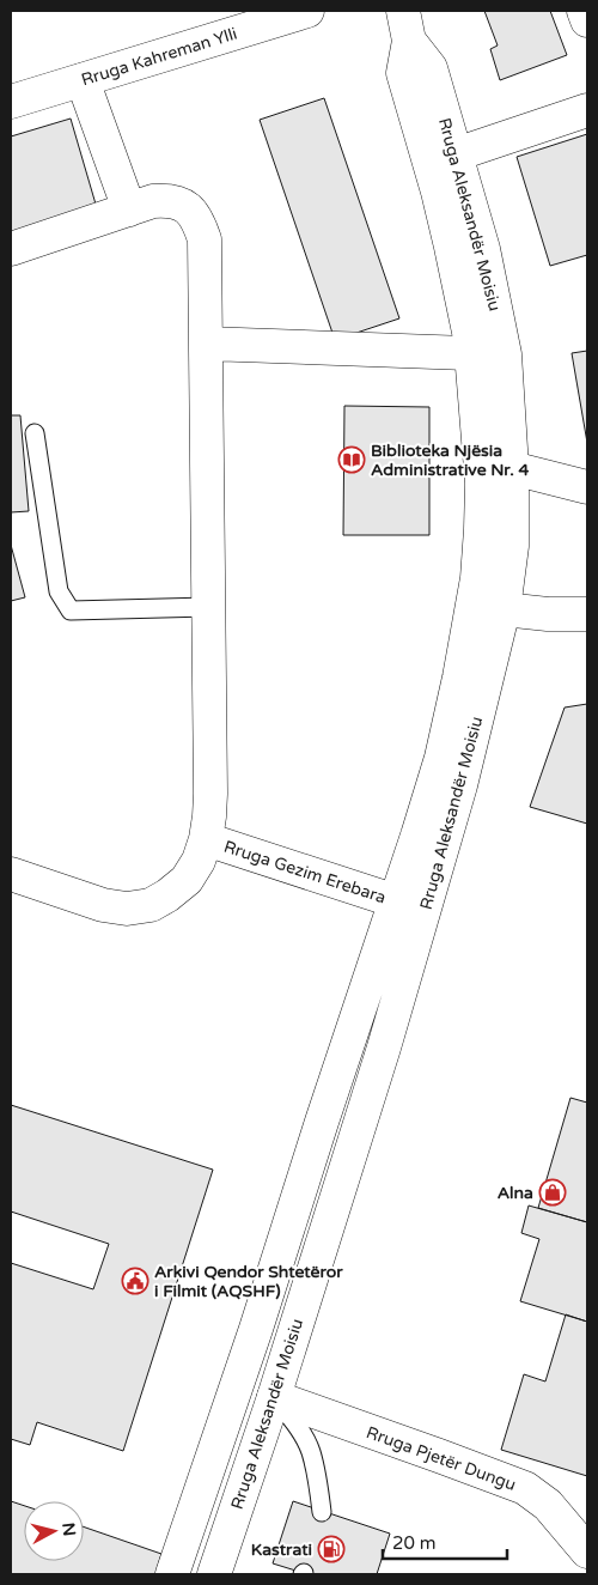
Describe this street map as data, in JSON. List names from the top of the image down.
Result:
{
  "streets": {
    "main road": [
      "Rruga Kahreman Ylli",
      "Rruga Aleksandër Moisiu",
      "Rruga Gezim Erebara",
      "Rruga Pjetër Dungu"
    ]
  },
  "crossings": [
    ["Rruga Aleksandër Moisiu", "Rruga Gezim Erebara"],
    ["Rruga Aleksandër Moisiu", "Rruga Pjetër Dungu"]
  ],
  "places": {
    "library": ["Biblioteka Njësia Administrative Nr. 4"],
    "shop": ["Alna"],
    "public building": ["Arkivi Qendor Shtetëror i Filmit (AQSHF)"],
    "fuel station": ["Kastrati"]
  },
  "scale_bar": "20 m",
  "north": "right"
}
